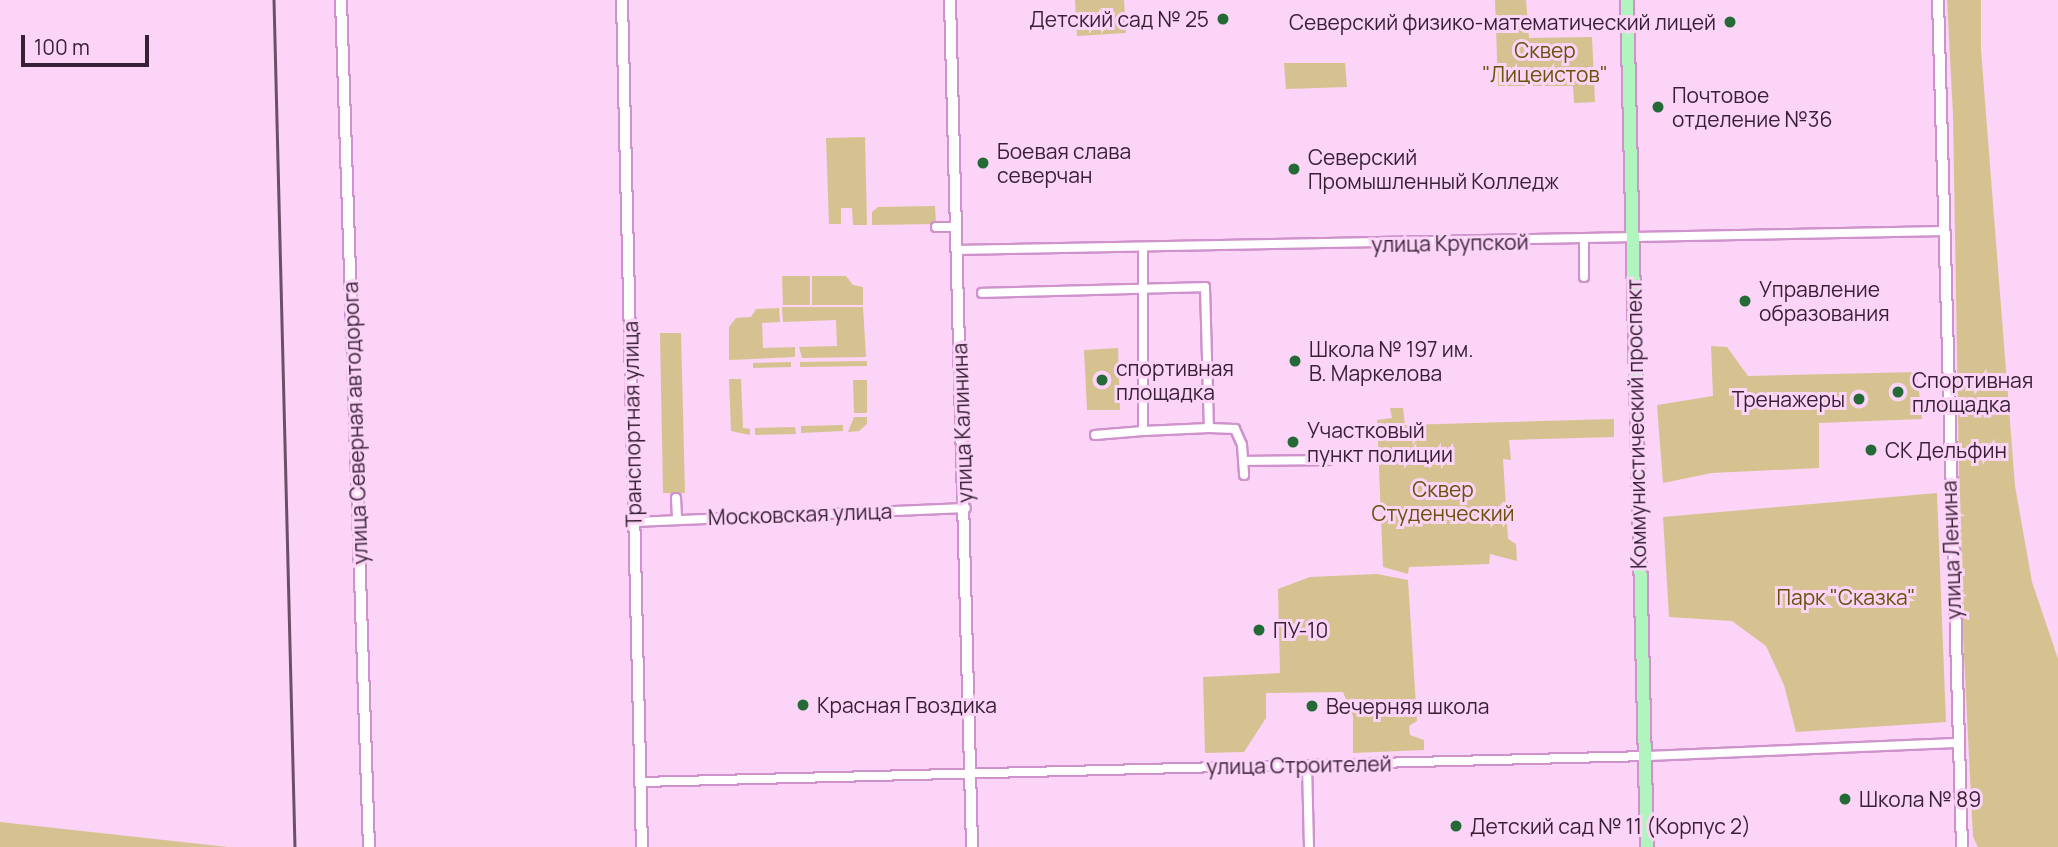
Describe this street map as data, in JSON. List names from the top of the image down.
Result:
{
  "streets": {
    "main road": [
      "улица Северная автодорога",
      "улица Калинина",
      "Транспортная улица",
      "Коммунистический проспект",
      "улица Ленина"
    ],
    "street": ["улица Крупской", "Московская улица", "улица Строителей"]
  },
  "crossings": [
    ["улица Крупской", "улица Калинина"],
    ["улица Крупской", "Коммунистический проспект"],
    ["улица Крупской", "улица Ленина"],
    ["улица Калинина", "Московская улица"],
    ["улица Калинина", "улица Строителей"],
    ["Транспортная улица", "Московская улица"],
    ["Транспортная улица", "улица Строителей"],
    ["Коммунистический проспект", "улица Строителей"],
    ["улица Ленина", "улица Строителей"]
  ],
  "parks": ["Сквер \"Лицеистов\"", "Сквер Студенческий", "Парк \"Сказка\""],
  "places": [
    "Детский сад № 25",
    "Северский физико-математический лицей",
    "Почтовое отделение №36",
    "Боевая слава северчан",
    "Северский Промышленный Колледж",
    "Управление образования",
    "Школа № 197 им. В. Маркелова",
    "спортивная площадка",
    "Спортивная площадка",
    "Тренажеры",
    "Участковый пункт полиции",
    "СК Дельфин",
    "ПУ-10",
    "Красная Гвоздика",
    "Вечерняя школа",
    "Школа № 89",
    "Детский сад № 11 (Корпус 2)"
  ],
  "scale_bar": "100 m"
}
